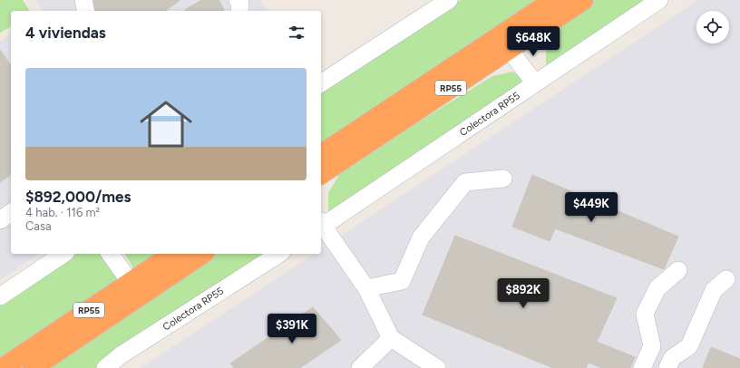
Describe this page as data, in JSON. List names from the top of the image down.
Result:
{
  "streets": {
    "highway": ["RP55"],
    "street": ["Colectora RP55"]
  },
  "page": {
    "heading": "4 viviendas",
    "price": [
      "$648K",
      "$449K",
      "$892K",
      "$391K"
    ],
    "list": [
      {
        "name": "$892,000/mes",
        "note": "4 hab. · 116 m² · Casa"
      }
    ]
  }
}
